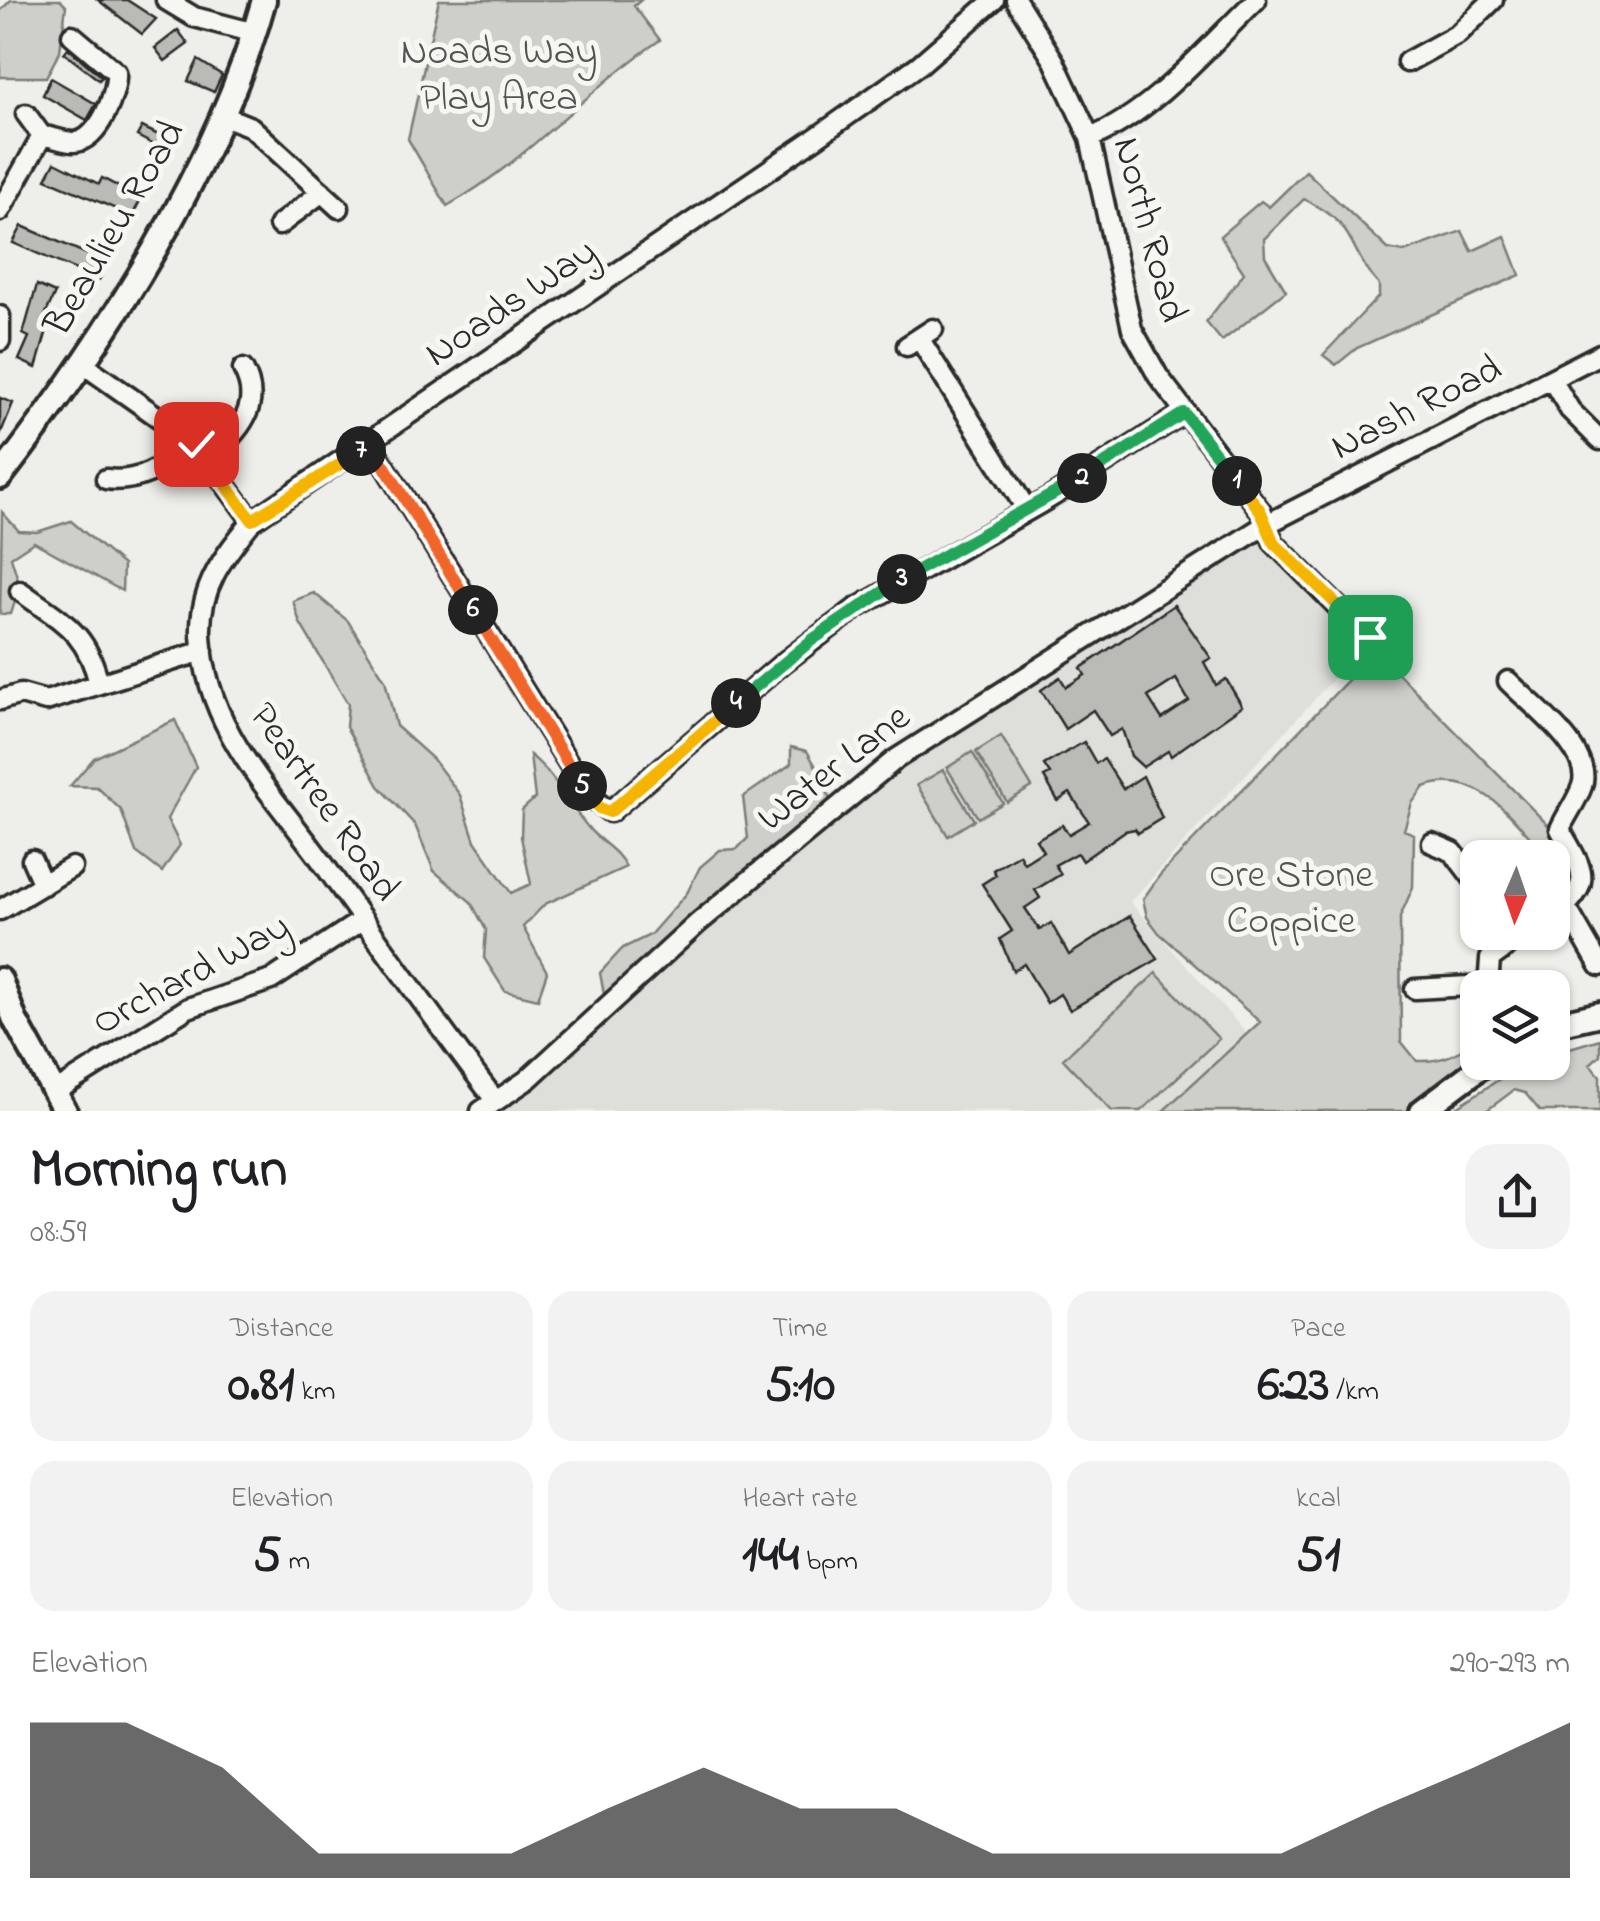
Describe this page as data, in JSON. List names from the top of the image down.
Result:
{
  "streets": {
    "street": [
      "Beaulieu Road",
      "North Road",
      "Noads Way",
      "Nash Road",
      "Water Lane",
      "Peartree Road",
      "Orchard Way"
    ]
  },
  "crossings": [
    ["North Road", "Nash Road"],
    ["North Road", "Water Lane"],
    ["Noads Way", "Peartree Road"],
    ["Nash Road", "Water Lane"],
    ["Water Lane", "Peartree Road"],
    ["Peartree Road", "Orchard Way"]
  ],
  "parks": ["Noads Way Play Area", "Ore Stone Coppice"],
  "north": "bottom",
  "page": {
    "pins": [
      "7",
      "2",
      "1",
      "3",
      "6",
      "4",
      "5"
    ],
    "heading": ["Morning run", "08:59"],
    "stats": [
      ["Distance", "0.81 km"],
      ["Time", "5:10"],
      ["Pace", "6:23 /km"],
      ["Elevation", "5 m"],
      ["Heart rate", "144 bpm"],
      ["kcal", "51"]
    ],
    "chart": ["Elevation", "290–293 m"]
  }
}
